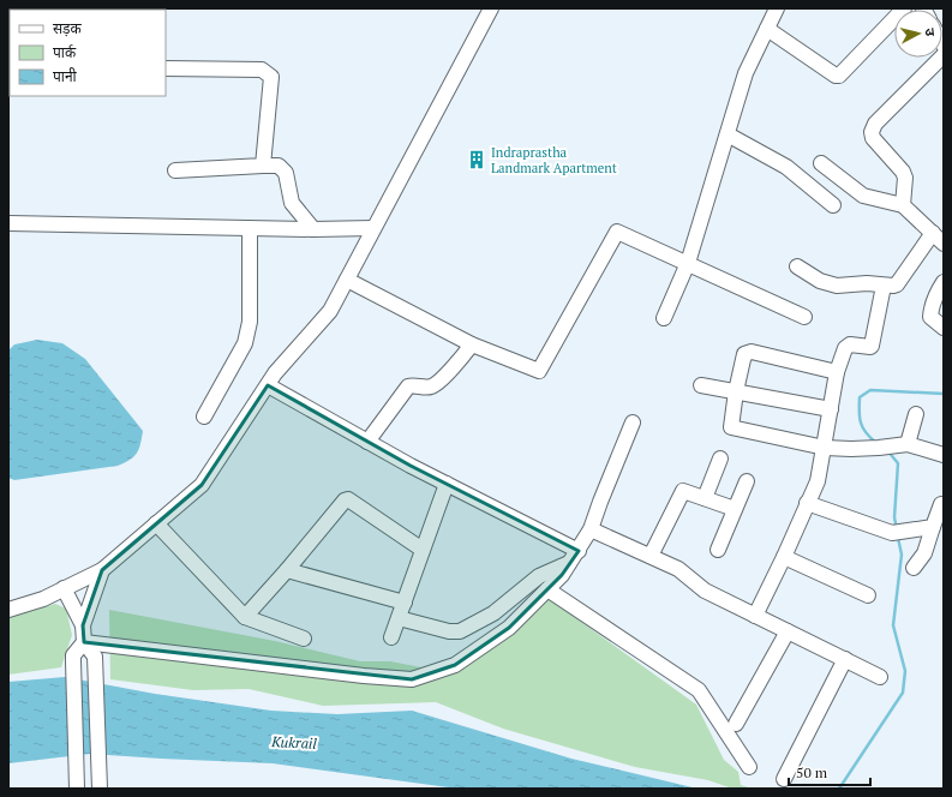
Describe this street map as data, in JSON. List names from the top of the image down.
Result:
{
  "water": ["Kukrail"],
  "places": {
    "building": ["Indraprastha Landmark Apartment"]
  },
  "legend": ["सड़क", "पार्क", "पानी"],
  "scale_bar": "50 m",
  "north": "right"
}
